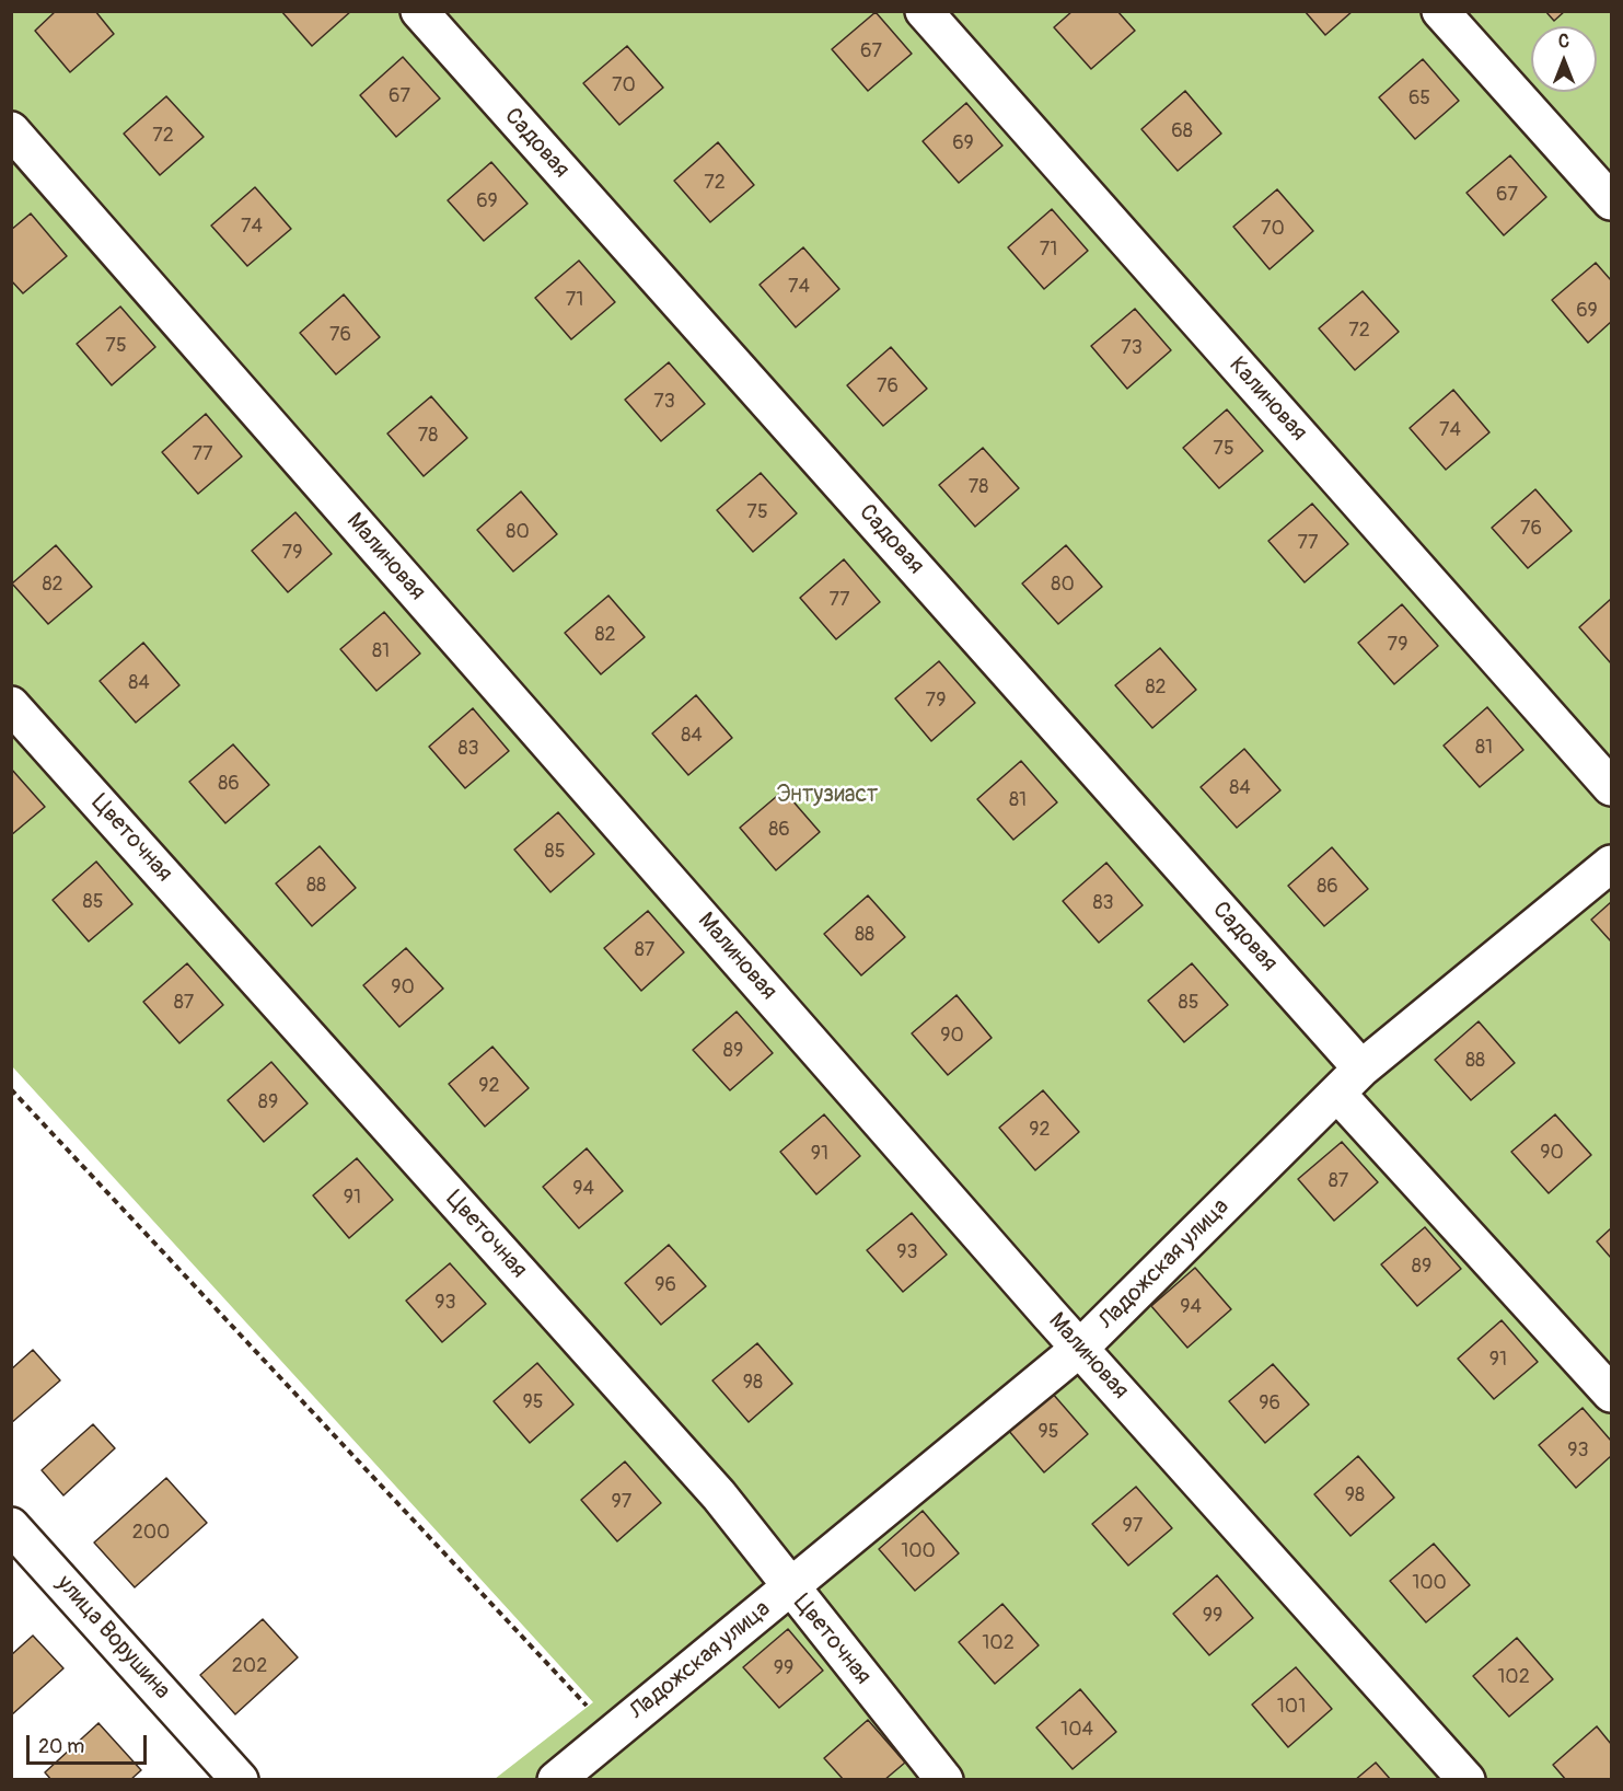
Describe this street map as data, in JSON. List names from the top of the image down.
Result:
{
  "streets": {
    "street": [
      "Садовая",
      "Калиновая",
      "Малиновая",
      "Цветочная",
      "Ладожская улица",
      "улица Ворушина"
    ]
  },
  "crossings": [
    ["Садовая", "Ладожская улица"],
    ["Малиновая", "Ладожская улица"],
    ["Цветочная", "Ладожская улица"]
  ],
  "parks": ["Энтузиаст"],
  "house_numbers": [
    "67",
    "70",
    "67",
    "65",
    "68",
    "72",
    "69",
    "72",
    "67",
    "69",
    "74",
    "70",
    "71",
    "74",
    "71",
    "69",
    "72",
    "76",
    "75",
    "73",
    "76",
    "73",
    "74",
    "78",
    "75",
    "77",
    "78",
    "75",
    "76",
    "80",
    "77",
    "79",
    "82",
    "80",
    "77",
    "82",
    "79",
    "81",
    "84",
    "82",
    "79",
    "84",
    "81",
    "83",
    "86",
    "84",
    "81",
    "86",
    "85",
    "88",
    "86",
    "85",
    "83",
    "88",
    "87",
    "90",
    "87",
    "85",
    "90",
    "89",
    "88",
    "92",
    "89",
    "92",
    "90",
    "91",
    "87",
    "94",
    "91",
    "93",
    "89",
    "96",
    "93",
    "94",
    "91",
    "98",
    "95",
    "96",
    "95",
    "93",
    "98",
    "97",
    "97",
    "200",
    "100",
    "100",
    "99",
    "102",
    "202",
    "99",
    "102",
    "101",
    "104"
  ],
  "scale_bar": "20 m",
  "north": "top"
}
